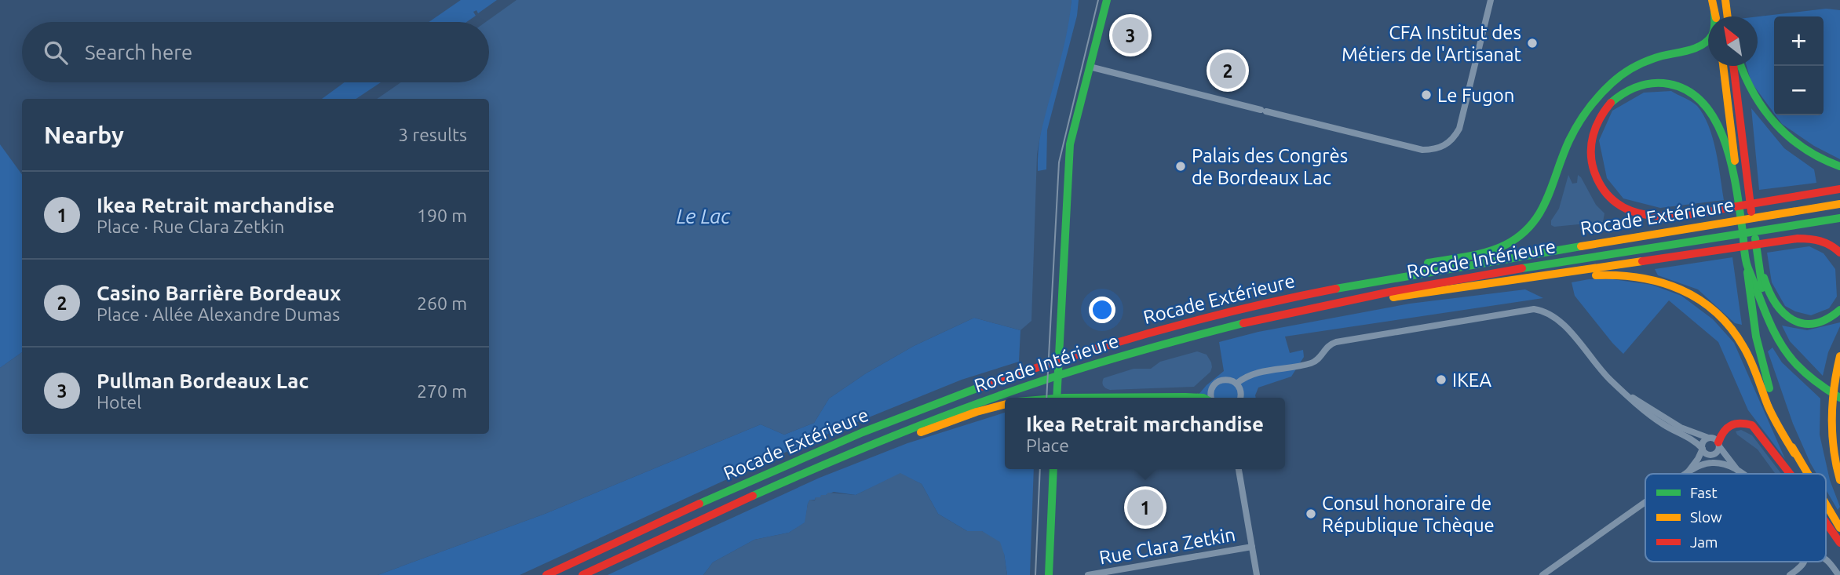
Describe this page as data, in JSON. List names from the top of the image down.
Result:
{
  "streets": {
    "main road": ["Rocade Extérieure", "Rocade Intérieure"],
    "street": ["Rue Clara Zetkin"]
  },
  "water": ["Le Lac"],
  "places": [
    "CFA Institut des Métiers de l'Artisanat",
    "Le Fugon",
    "Palais des Congrès de Bordeaux Lac",
    "IKEA",
    "Consul honoraire de République Tchèque"
  ],
  "legend": ["Fast", "Slow", "Jam"],
  "north": "top left",
  "page": {
    "pins": ["3", "2", "1"],
    "map_buttons": ["+", "−"],
    "search": "Search here",
    "heading": ["Nearby", "3 results"],
    "list": [
      {
        "mark": "1",
        "name": "Ikea Retrait marchandise",
        "note": "Place · Rue Clara Zetkin",
        "value": "190 m"
      },
      {
        "mark": "2",
        "name": "Casino Barrière Bordeaux",
        "note": "Place · Allée Alexandre Dumas",
        "value": "260 m"
      },
      {
        "mark": "3",
        "name": "Pullman Bordeaux Lac",
        "note": "Hotel",
        "value": "270 m"
      }
    ],
    "popup": ["Ikea Retrait marchandise", "Place"]
  }
}
